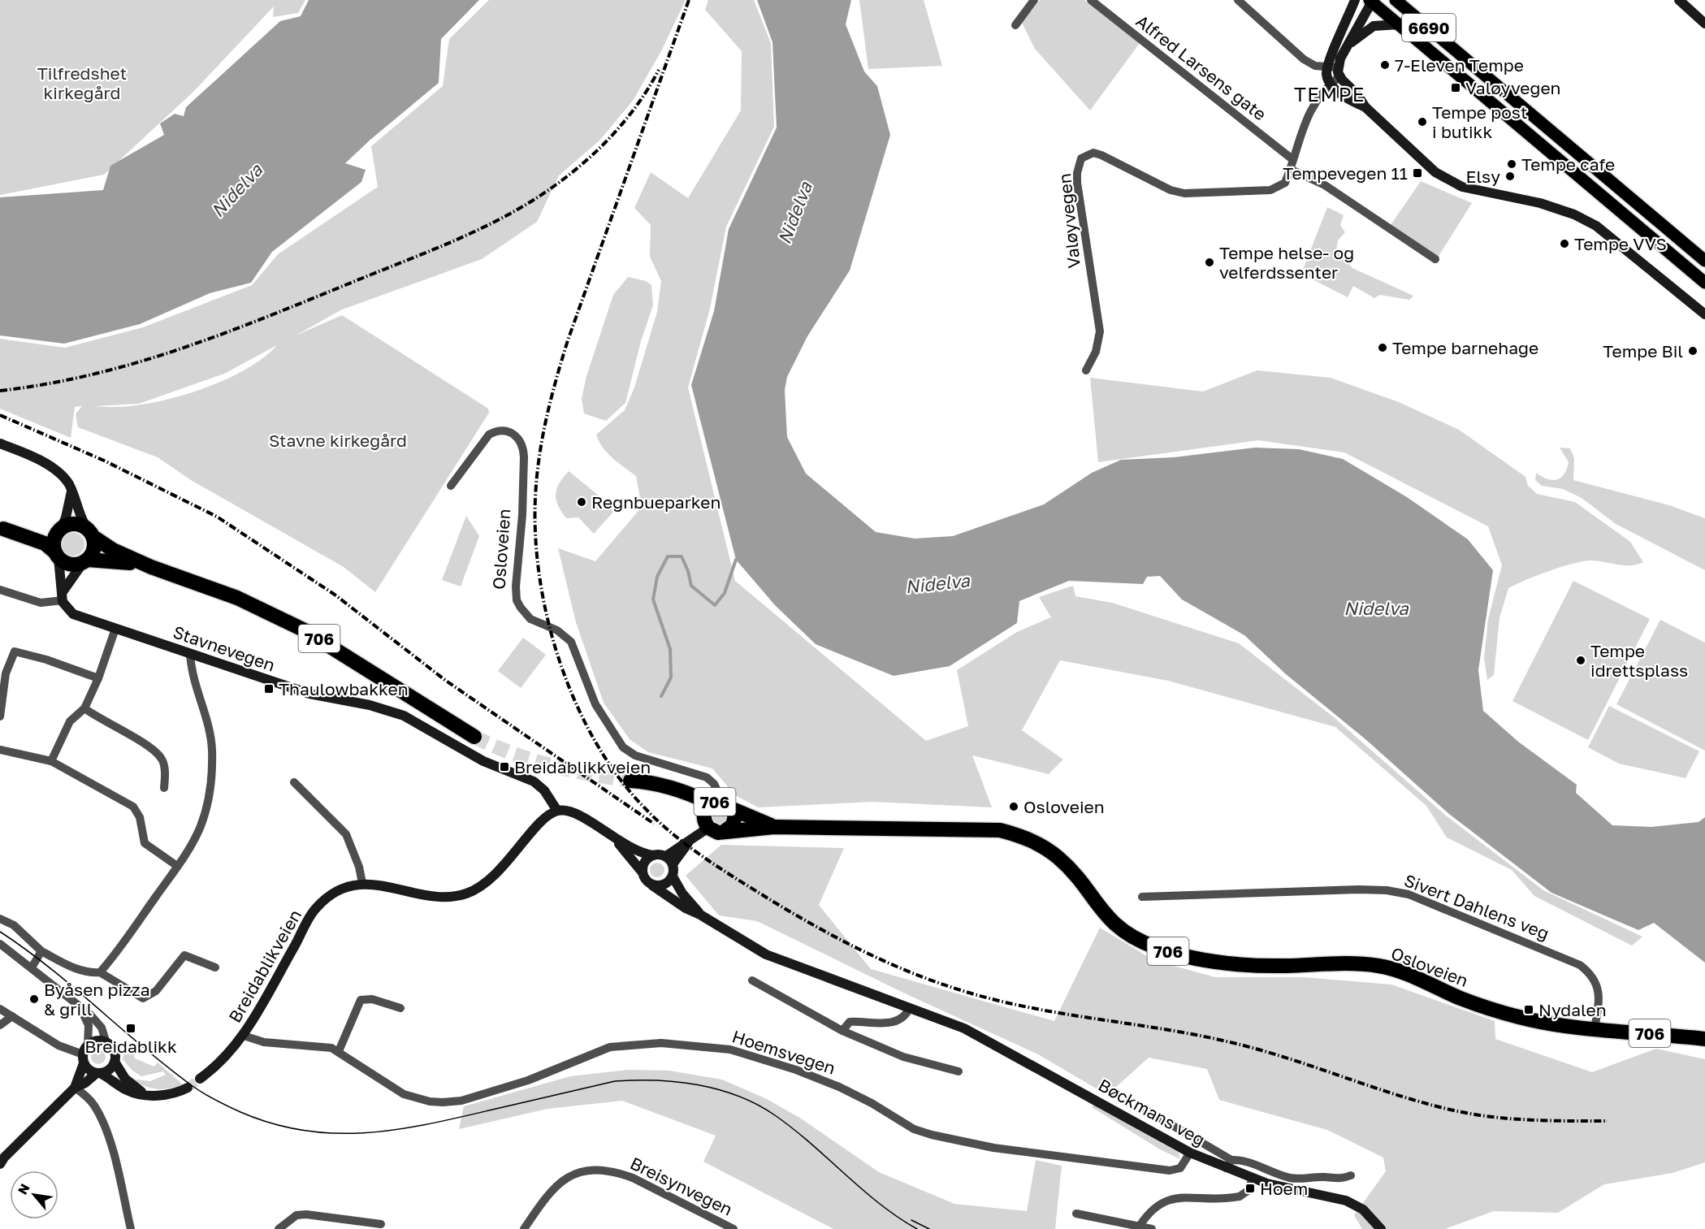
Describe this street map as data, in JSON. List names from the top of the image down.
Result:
{
  "streets": {
    "highway": ["Osloveien", "706"],
    "main road": ["6690"],
    "street": [
      "Alfred Larsens gate",
      "Valøyvegen",
      "Stavnevegen",
      "Sivert Dahlens veg",
      "Breidablikveien",
      "Hoemsvegen",
      "Bøckmans veg",
      "Breisynvegen"
    ]
  },
  "crossings": [
    ["6690", "Valøyvegen"],
    ["Alfred Larsens gate", "Valøyvegen"],
    ["Osloveien", "706"],
    ["Osloveien", "Sivert Dahlens veg"],
    ["Stavnevegen", "Breidablikveien"],
    ["Breidablikveien", "Hoemsvegen"],
    ["Hoemsvegen", "Bøckmans veg"]
  ],
  "districts": ["TEMPE"],
  "water": ["Nidelva"],
  "parks": ["Tilfredshet kirkegård", "Stavne kirkegård"],
  "places": {
    "other": [
      "7-Eleven Tempe",
      "Tempe post i butikk",
      "Tempe cafe",
      "Elsy",
      "Tempe VVS",
      "Tempe helse- og velferdssenter",
      "Tempe barnehage",
      "Tempe Bil",
      "Regnbueparken",
      "Tempe idrettsplass",
      "Osloveien",
      "Byåsen pizza & grill"
    ],
    "transit": [
      "Valøyvegen",
      "Tempevegen 11",
      "Thaulowbakken",
      "Breidablikkveien",
      "Nydalen",
      "Breidablikk",
      "Hoem"
    ]
  },
  "north": "top left"
}
